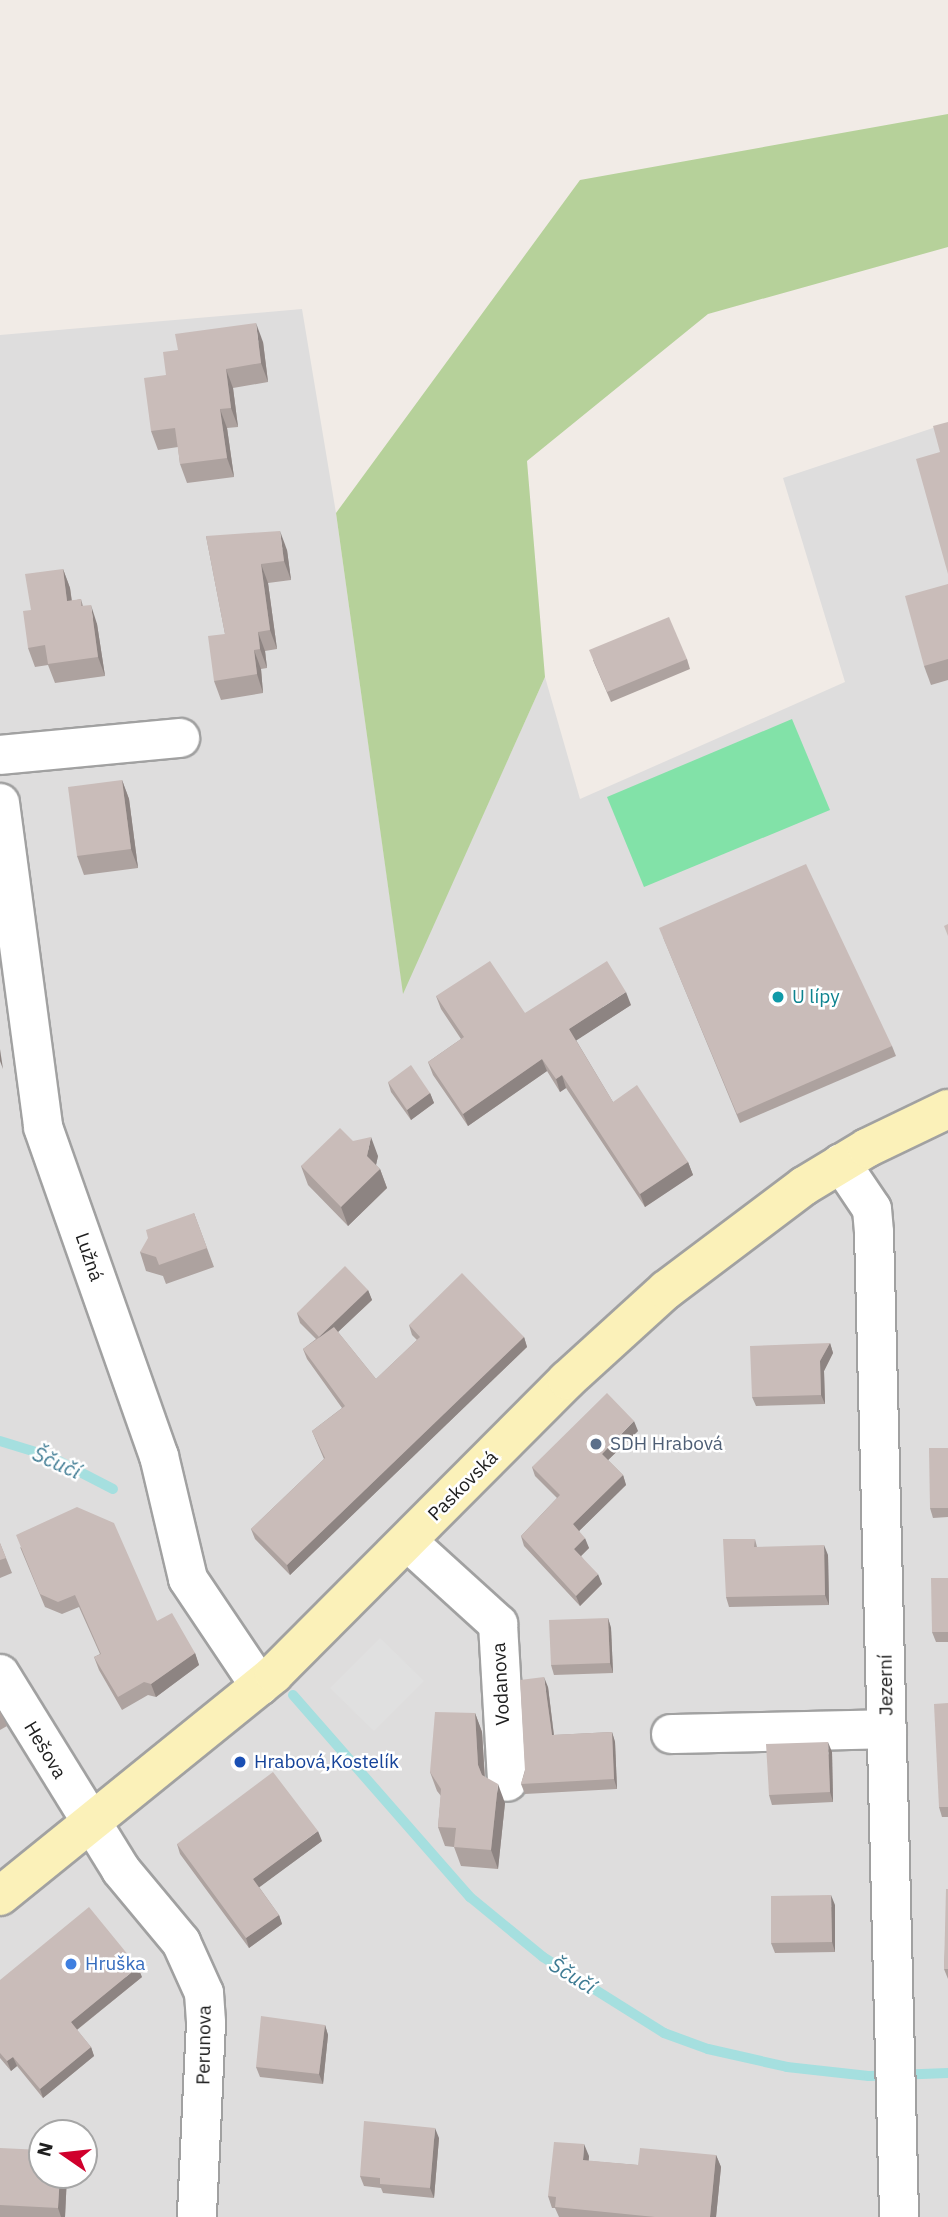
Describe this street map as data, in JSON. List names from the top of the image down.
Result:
{
  "streets": {
    "main road": ["Paskovská"],
    "street": [
      "Lužná",
      "Vodanova",
      "Jezerní",
      "Hešova",
      "Perunova"
    ]
  },
  "crossings": [
    ["Lužná", "Paskovská"],
    ["Paskovská", "Vodanova"],
    ["Paskovská", "Jezerní"],
    ["Paskovská", "Hešova"],
    ["Paskovská", "Perunova"],
    ["Hešova", "Perunova"]
  ],
  "water": ["Ščučí"],
  "places": [
    "U lípy",
    "SDH Hrabová",
    "Hrabová,Kostelík",
    "Hruška"
  ],
  "north": "left"
}
